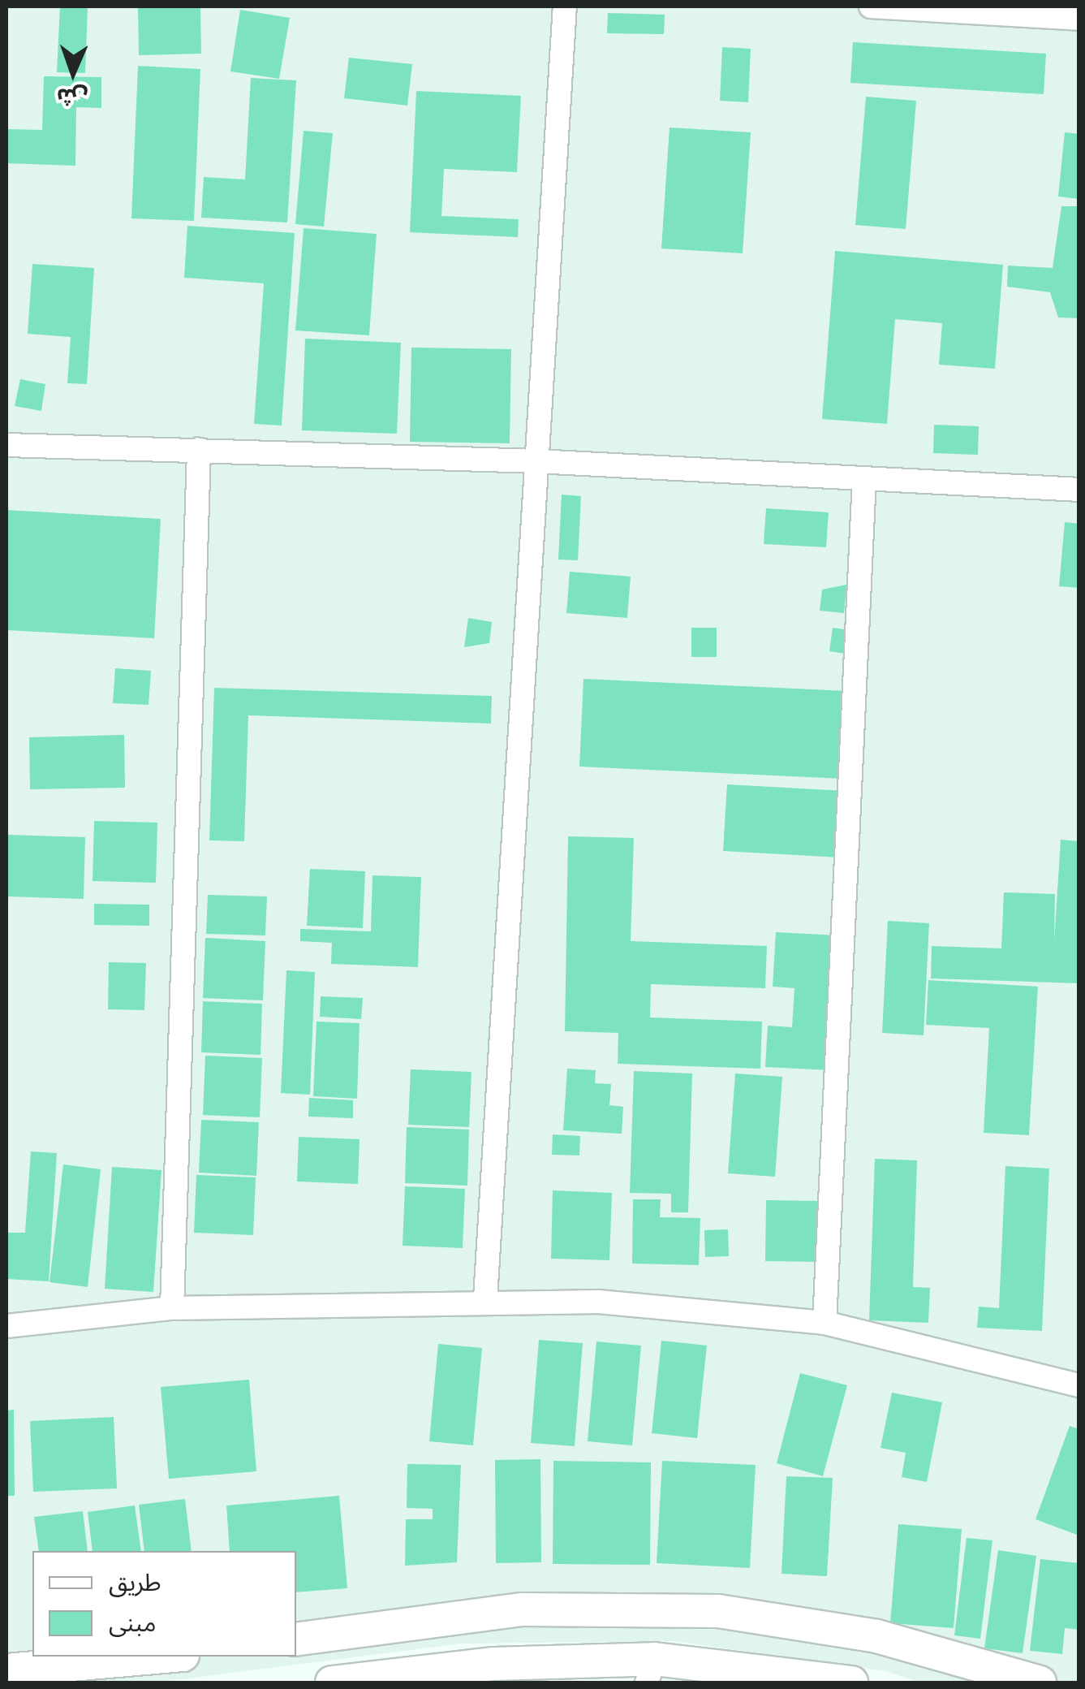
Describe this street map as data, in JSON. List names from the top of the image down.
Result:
{
  "legend": ["طريق", "مبنى"],
  "north": "bottom"
}
